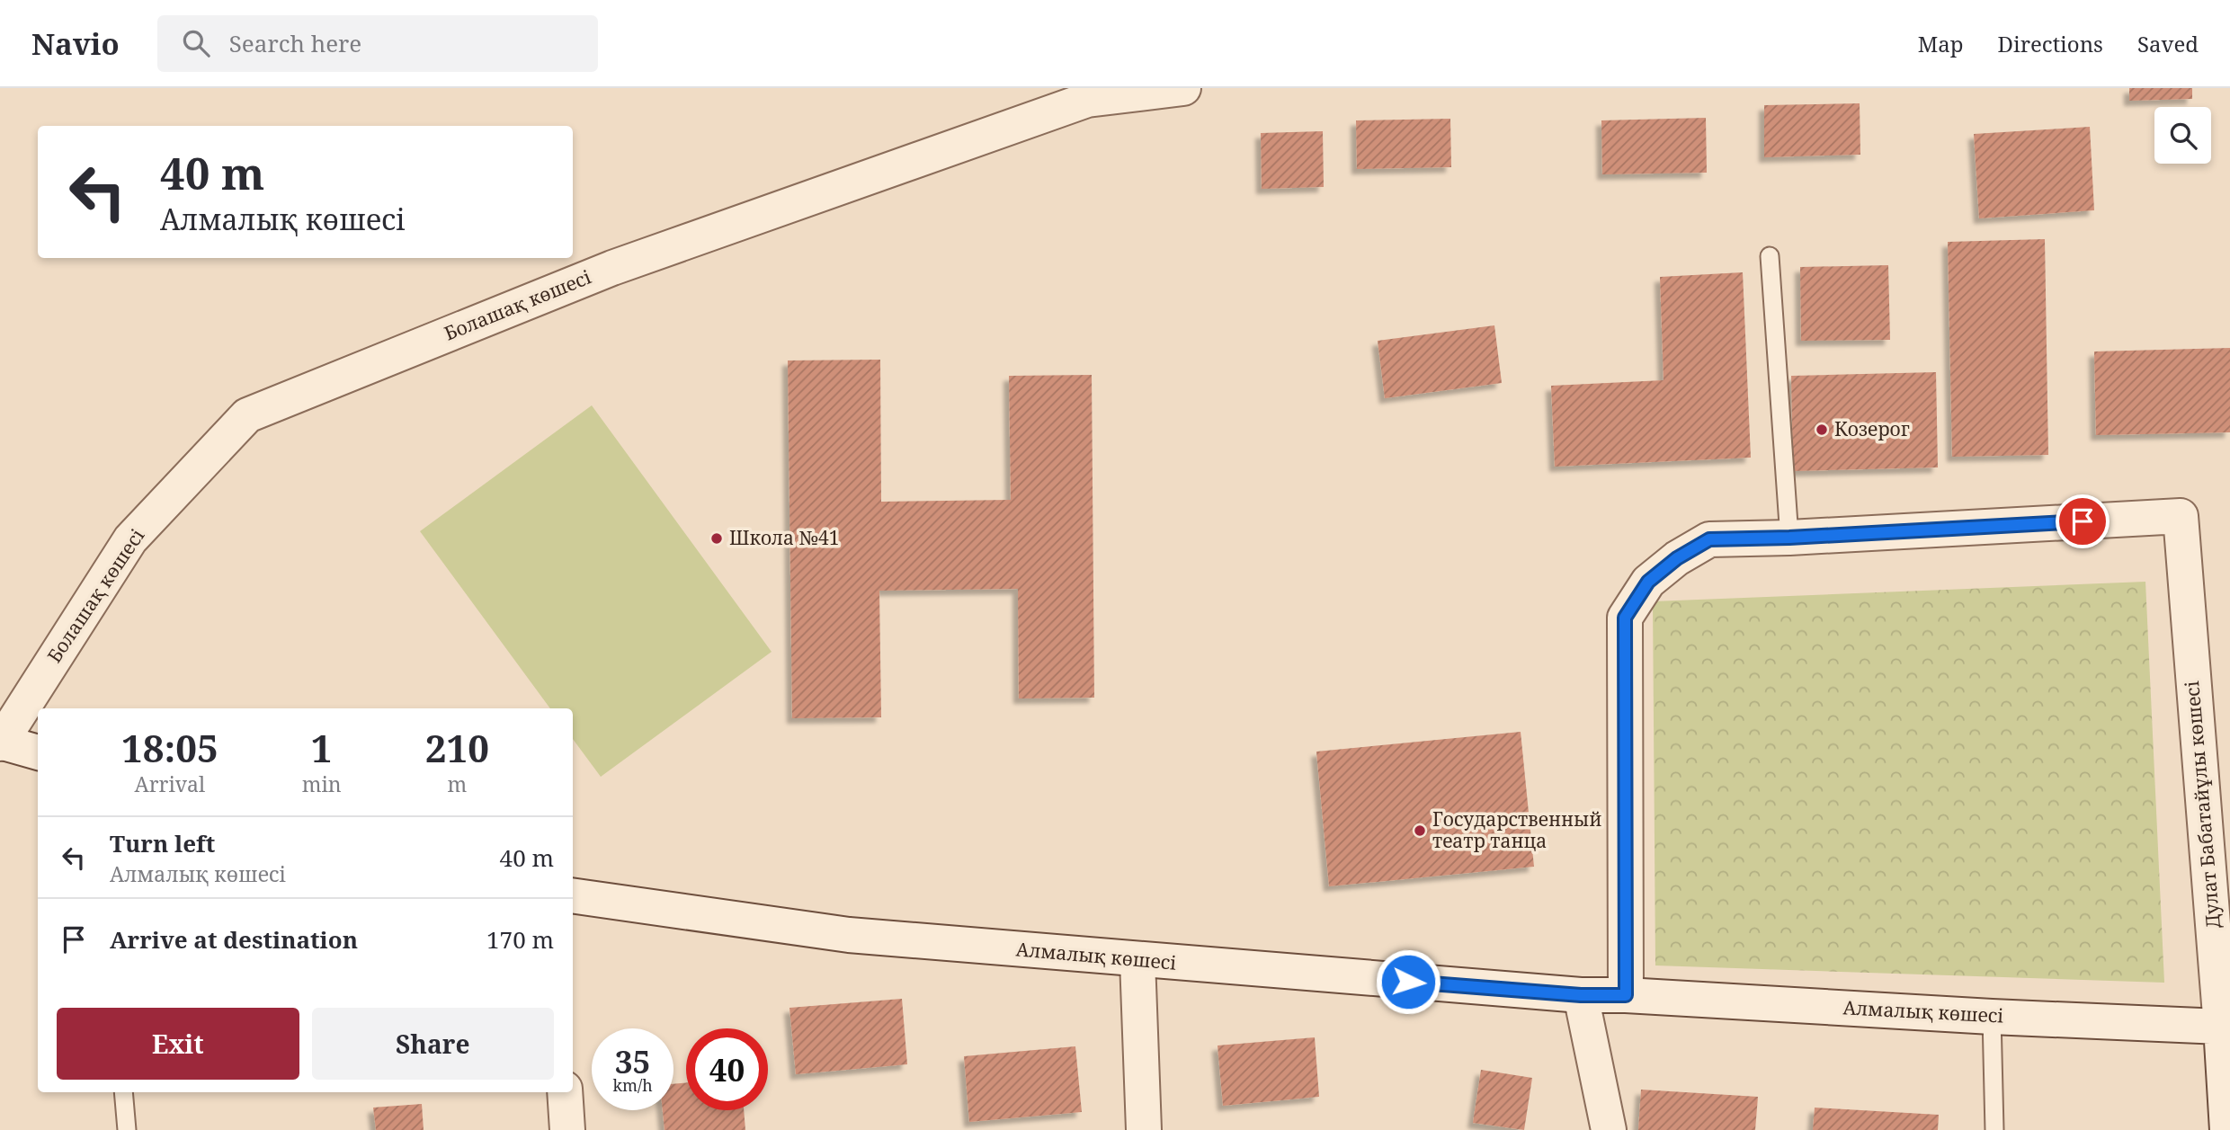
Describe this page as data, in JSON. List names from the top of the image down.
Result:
{
  "streets": {
    "street": ["Болашақ көшесі", "Дулат Бабатайұлы көшесі", "Алмалық көшесі"]
  },
  "crossings": [
    ["Дулат Бабатайұлы көшесі", "Алмалық көшесі"]
  ],
  "places": ["Козерог", "Школа №41", "Государственный театр танца"],
  "page": {
    "header": "Navio",
    "search": "Search here",
    "nav": ["Map", "Directions", "Saved"],
    "turn": ["40 m", "Алмалық көшесі"],
    "eta": [
      "18:05",
      "Arrival",
      "1",
      "min",
      "210",
      "m"
    ],
    "list": [
      {
        "name": "Turn left",
        "note": "Алмалық көшесі",
        "value": "40 m"
      },
      {
        "name": "Arrive at destination",
        "value": "170 m"
      }
    ],
    "buttons": ["Exit", "Share"],
    "speed": "35 km/h",
    "limit": "40"
  }
}
